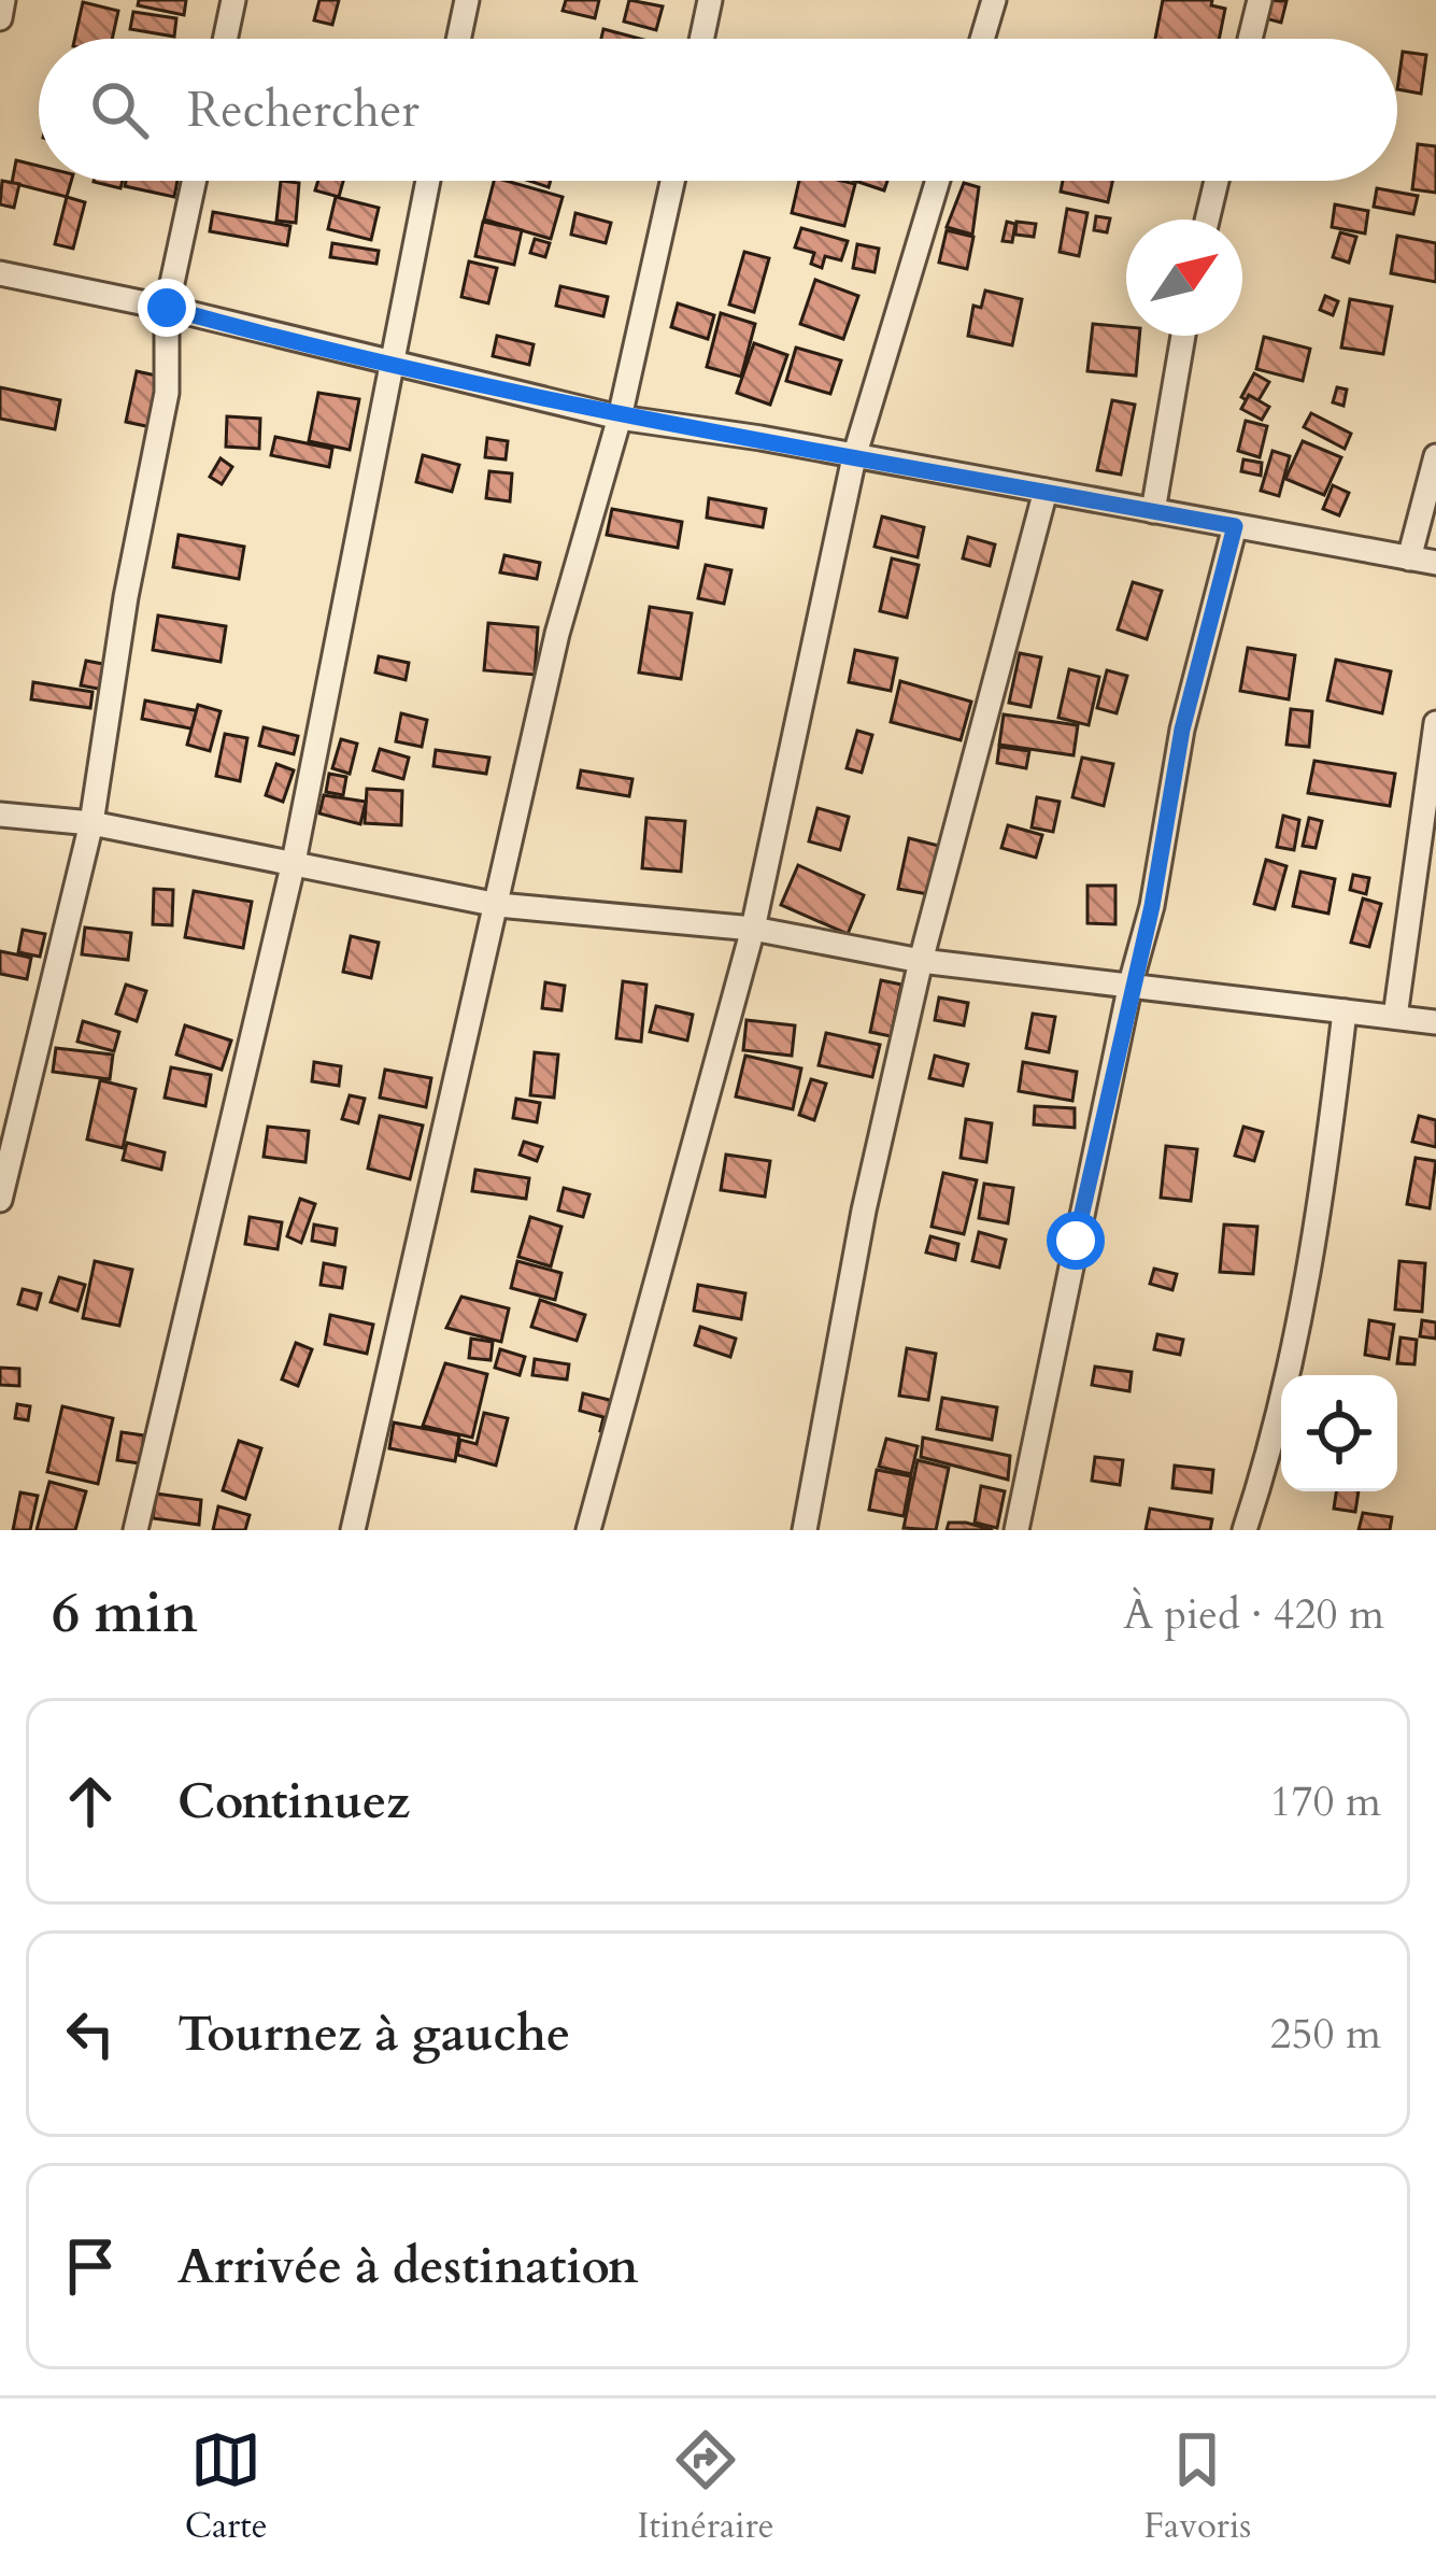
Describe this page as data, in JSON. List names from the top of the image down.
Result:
{
  "north": "top right",
  "page": {
    "search": "Rechercher",
    "heading": ["6 min", "À pied · 420 m"],
    "list": [
      ["Continuez", "170 m"],
      ["Tournez à gauche", "250 m"],
      "Arrivée à destination"
    ],
    "nav": ["Carte", "Itinéraire", "Favoris"]
  }
}
